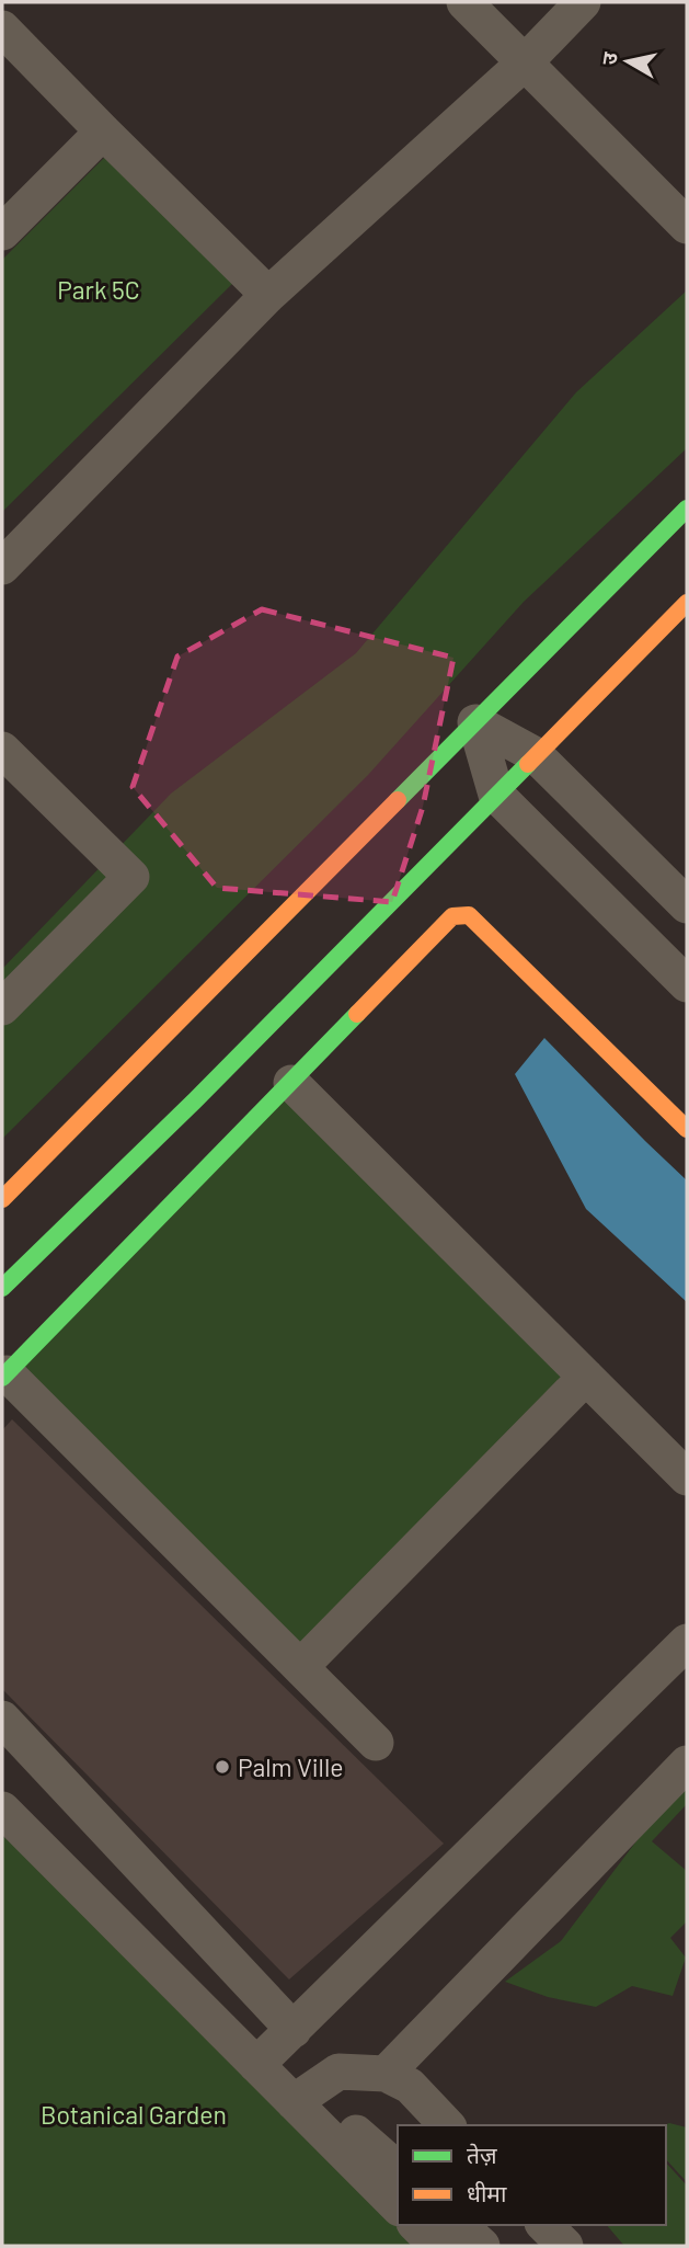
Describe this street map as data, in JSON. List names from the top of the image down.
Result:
{
  "parks": ["Park 5C", "Botanical Garden"],
  "places": ["Palm Ville"],
  "legend": ["तेज़", "धीमा"],
  "north": "left"
}
